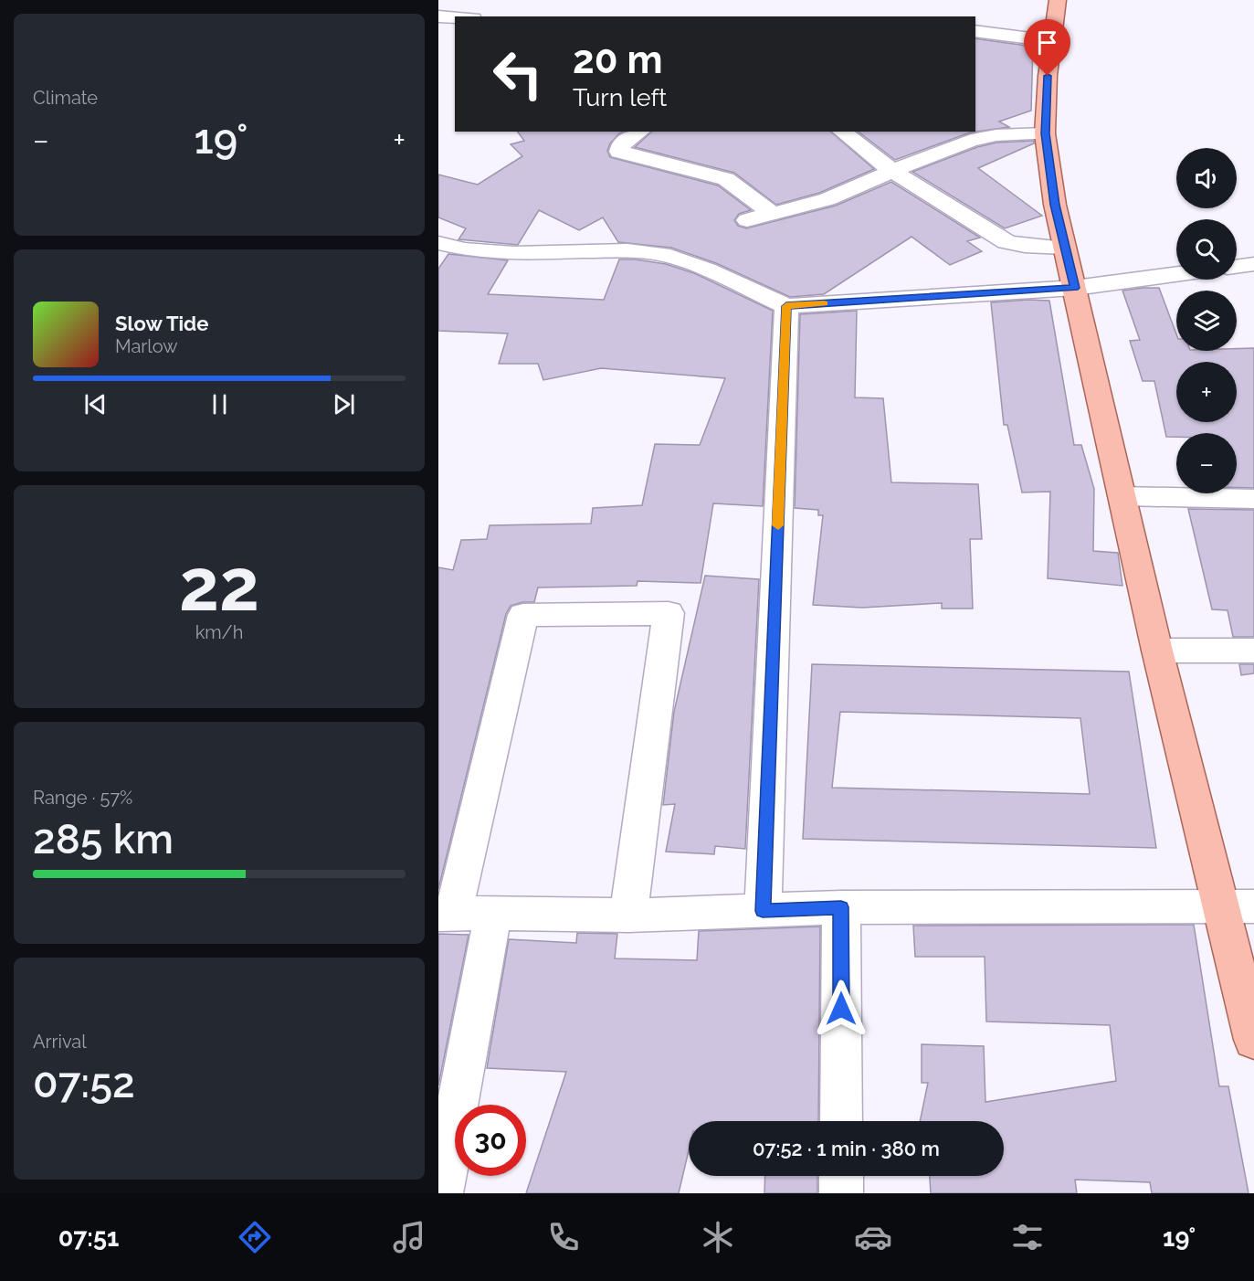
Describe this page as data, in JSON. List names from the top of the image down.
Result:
{
  "page": {
    "tile": [
      "Climate",
      ["22", "km/h"],
      ["Range · 57%", "285 km"],
      ["Arrival", "07:52"]
    ],
    "turn": ["20 m", "Turn left"],
    "heat": ["−", "19°", "+"],
    "map_buttons": ["+", "−"],
    "song": ["Slow Tide", "Marlow"],
    "limit": "30",
    "trip": "07:52 · 1 min · 380 m",
    "tabs": ["07:51", "19°"]
  }
}
